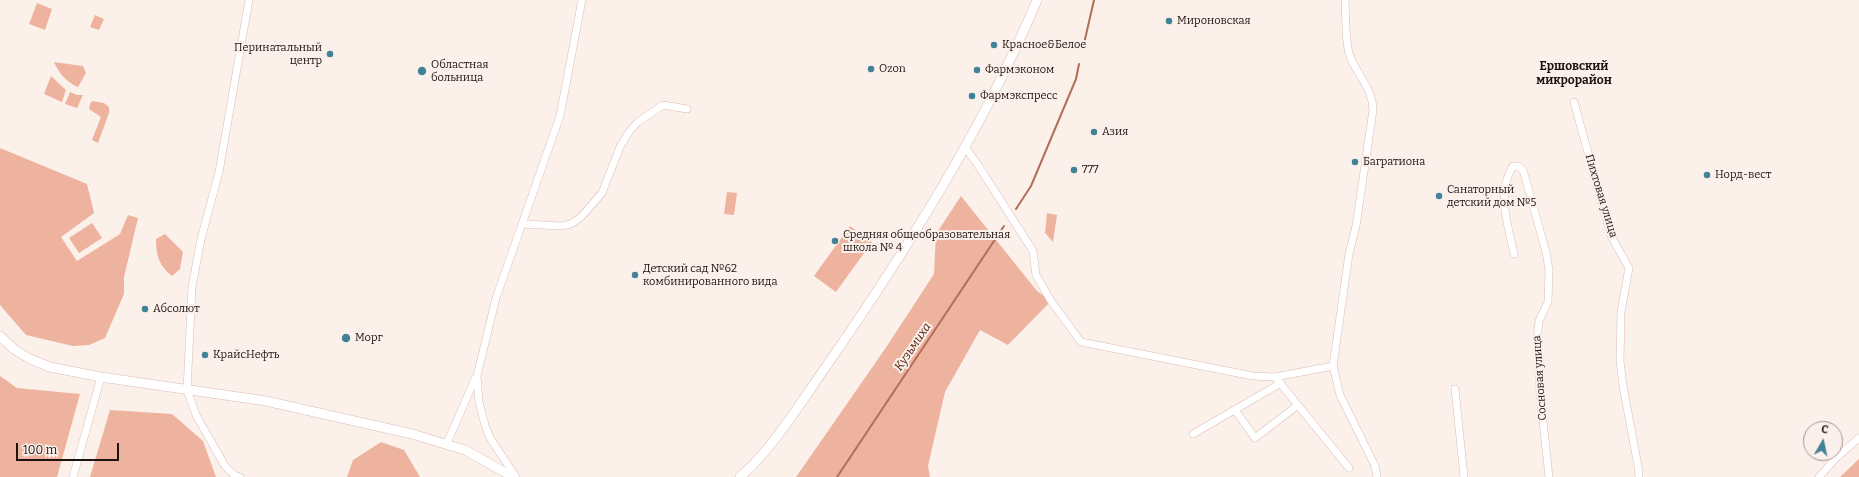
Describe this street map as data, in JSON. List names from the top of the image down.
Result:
{
  "streets": {
    "street": ["Пихтовая улица", "Сосновая улица"]
  },
  "districts": ["Ершовский микрорайон"],
  "water": ["Кузьмиха"],
  "places": [
    "Мироновская",
    "Красное&Белое",
    "Перинатальный центр",
    "Ozon",
    "Фармэконом",
    "Областная больница",
    "Фармэкспресс",
    "Азия",
    "Багратиона",
    "777",
    "Норд-вест",
    "Санаторный детский дом №5",
    "Средняя общеобразовательная школа № 4",
    "Детский сад №62 комбинированного вида",
    "Абсолют",
    "Морг",
    "КрайсНефть"
  ],
  "scale_bar": "100 m",
  "north": "top"
}
